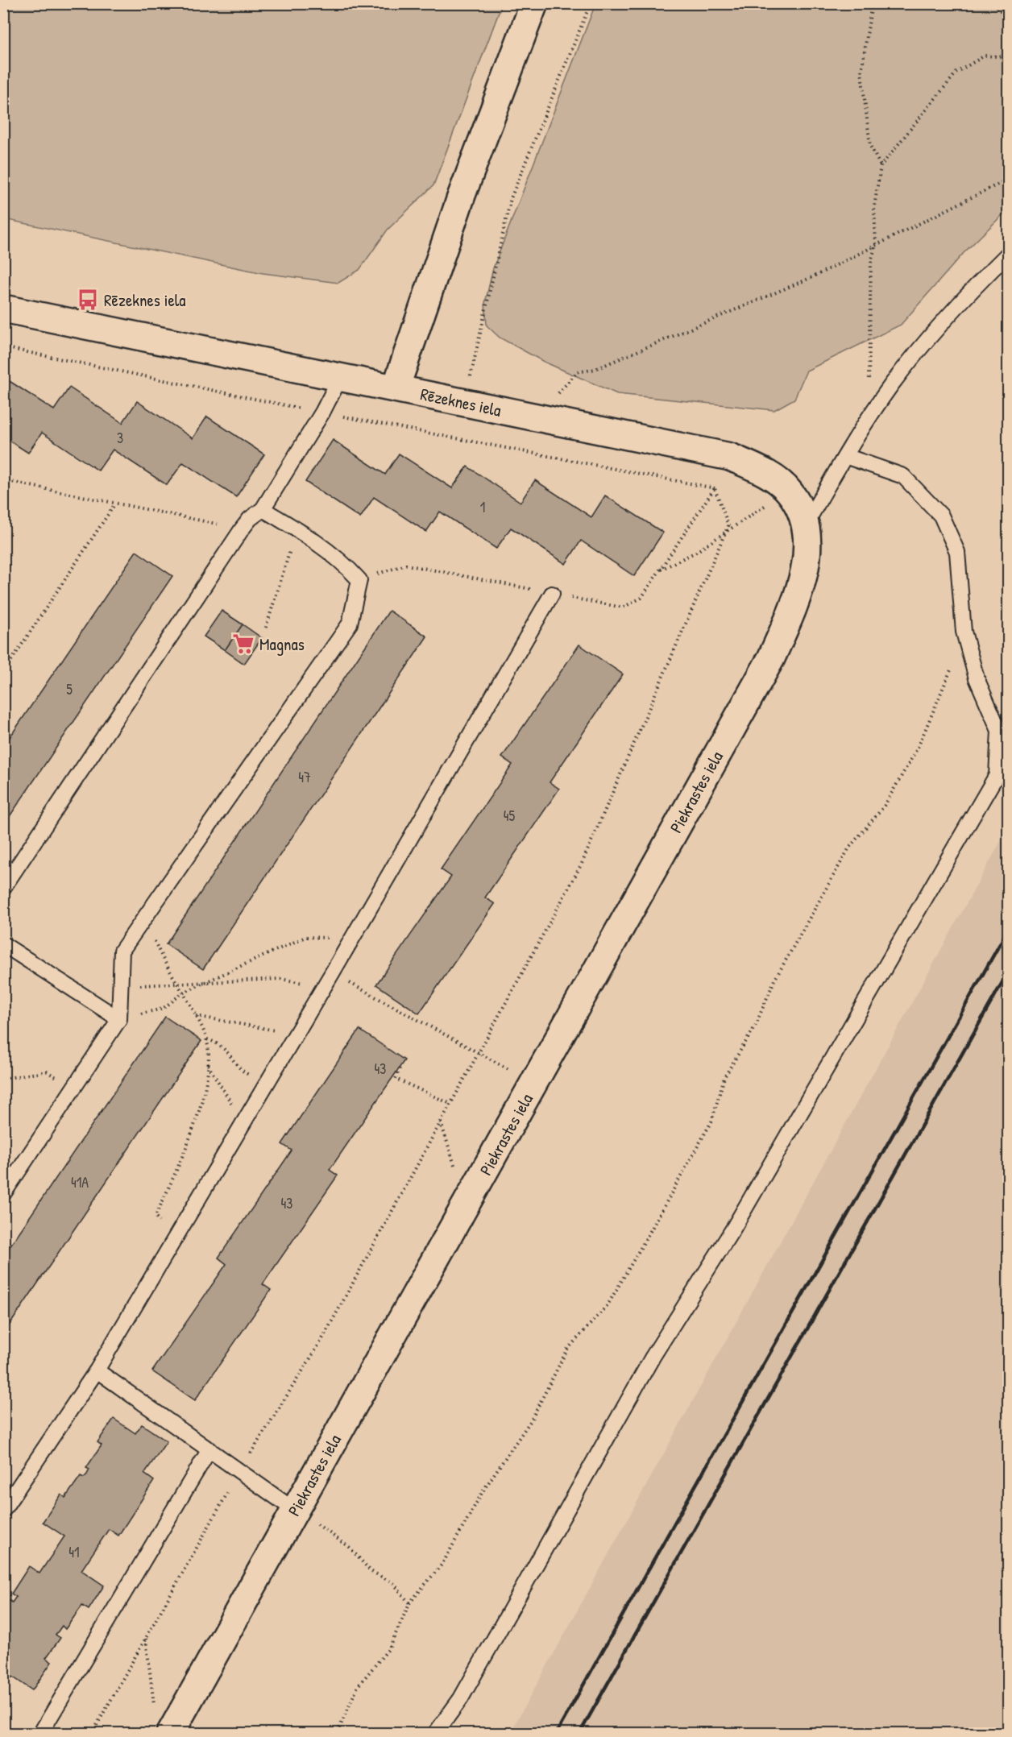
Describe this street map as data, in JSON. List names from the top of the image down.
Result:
{
  "streets": {
    "street": ["Rēzeknes iela", "Piekrastes iela"]
  },
  "crossings": [
    ["Rēzeknes iela", "Piekrastes iela"]
  ],
  "places": {
    "bus stop": ["Rēzeknes iela"],
    "supermarket": ["Magnas"]
  },
  "house_numbers": [
    "3",
    "1",
    "5",
    "47",
    "45",
    "43",
    "41A",
    "43",
    "41"
  ]
}
